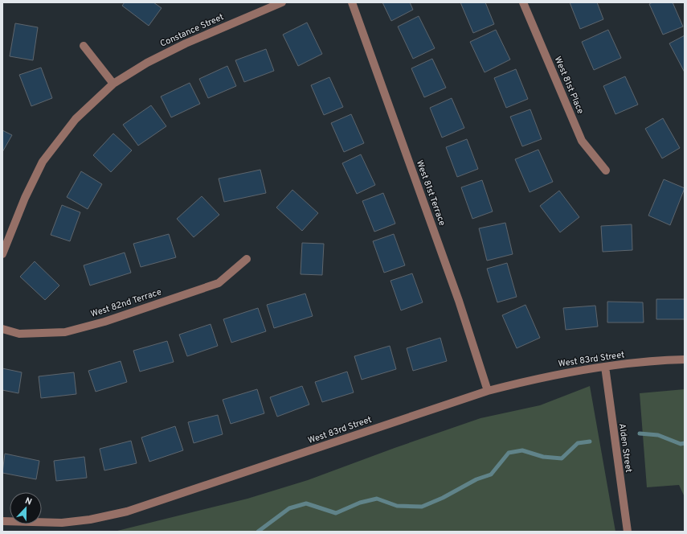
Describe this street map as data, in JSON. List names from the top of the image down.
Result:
{
  "streets": {
    "street": [
      "Constance Street",
      "West 81st Place",
      "West 81st Terrace",
      "West 82nd Terrace",
      "West 83rd Street",
      "Alden Street"
    ]
  },
  "crossings": [
    ["West 81st Terrace", "West 83rd Street"],
    ["West 83rd Street", "Alden Street"]
  ],
  "north": "top"
}
